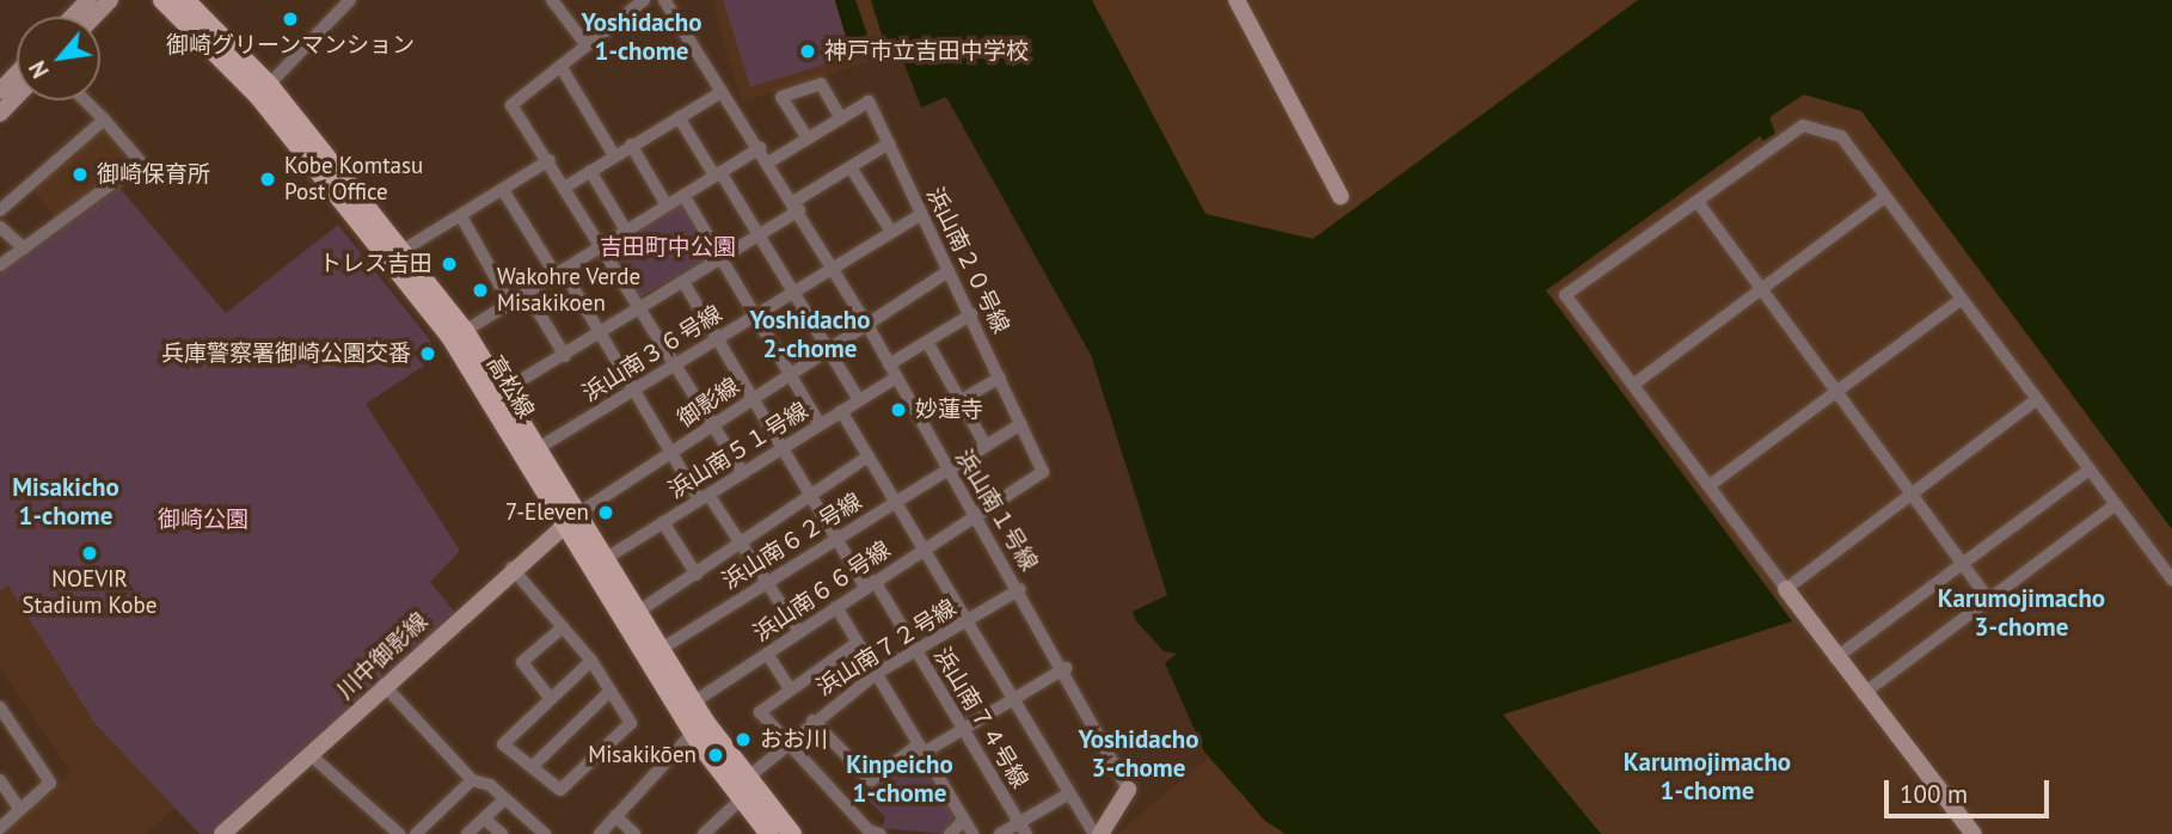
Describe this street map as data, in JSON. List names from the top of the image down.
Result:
{
  "streets": {
    "main road": ["高松線"],
    "street": [
      "浜山南２０号線",
      "浜山南３６号線",
      "御影線",
      "浜山南５１号線",
      "浜山南１号線",
      "浜山南６２号線",
      "浜山南６６号線",
      "浜山南７２号線",
      "川中御影線",
      "浜山南７４号線"
    ]
  },
  "crossings": [
    ["浜山南２０号線", "浜山南３６号線"],
    ["浜山南２０号線", "御影線"],
    ["浜山南２０号線", "浜山南１号線"],
    ["浜山南２０号線", "浜山南６２号線"],
    ["浜山南２０号線", "浜山南６６号線"],
    ["浜山南３６号線", "高松線"],
    ["浜山南３６号線", "浜山南１号線"],
    ["浜山南３６号線", "浜山南７４号線"],
    ["高松線", "御影線"],
    ["高松線", "浜山南５１号線"],
    ["高松線", "浜山南６２号線"],
    ["高松線", "浜山南６６号線"],
    ["高松線", "浜山南７２号線"],
    ["高松線", "川中御影線"],
    ["御影線", "浜山南１号線"],
    ["御影線", "川中御影線"],
    ["御影線", "浜山南７４号線"],
    ["浜山南５１号線", "浜山南１号線"],
    ["浜山南５１号線", "浜山南７４号線"],
    ["浜山南１号線", "浜山南６２号線"],
    ["浜山南１号線", "浜山南６６号線"],
    ["浜山南１号線", "浜山南７２号線"],
    ["浜山南６２号線", "浜山南７４号線"],
    ["浜山南６６号線", "浜山南７４号線"],
    ["浜山南７２号線", "浜山南７４号線"]
  ],
  "districts": [
    "Yoshidacho 1-chome",
    "Yoshidacho 2-chome",
    "Misakicho 1-chome",
    "Karumojimacho 3-chome",
    "Yoshidacho 3-chome",
    "Karumojimacho 1-chome",
    "Kinpeicho 1-chome"
  ],
  "parks": ["吉田町中公園", "御崎公園"],
  "places": [
    "御崎グリーンマンション",
    "神戸市立吉田中学校",
    "御崎保育所",
    "Kobe Komtasu Post Office",
    "トレス吉田",
    "Wakohre Verde Misakikoen",
    "兵庫警察署御崎公園交番",
    "妙蓮寺",
    "7-Eleven",
    "NOEVIR Stadium Kobe",
    "おお川",
    "Misakikōen"
  ],
  "scale_bar": "100 m",
  "north": "bottom left"
}
